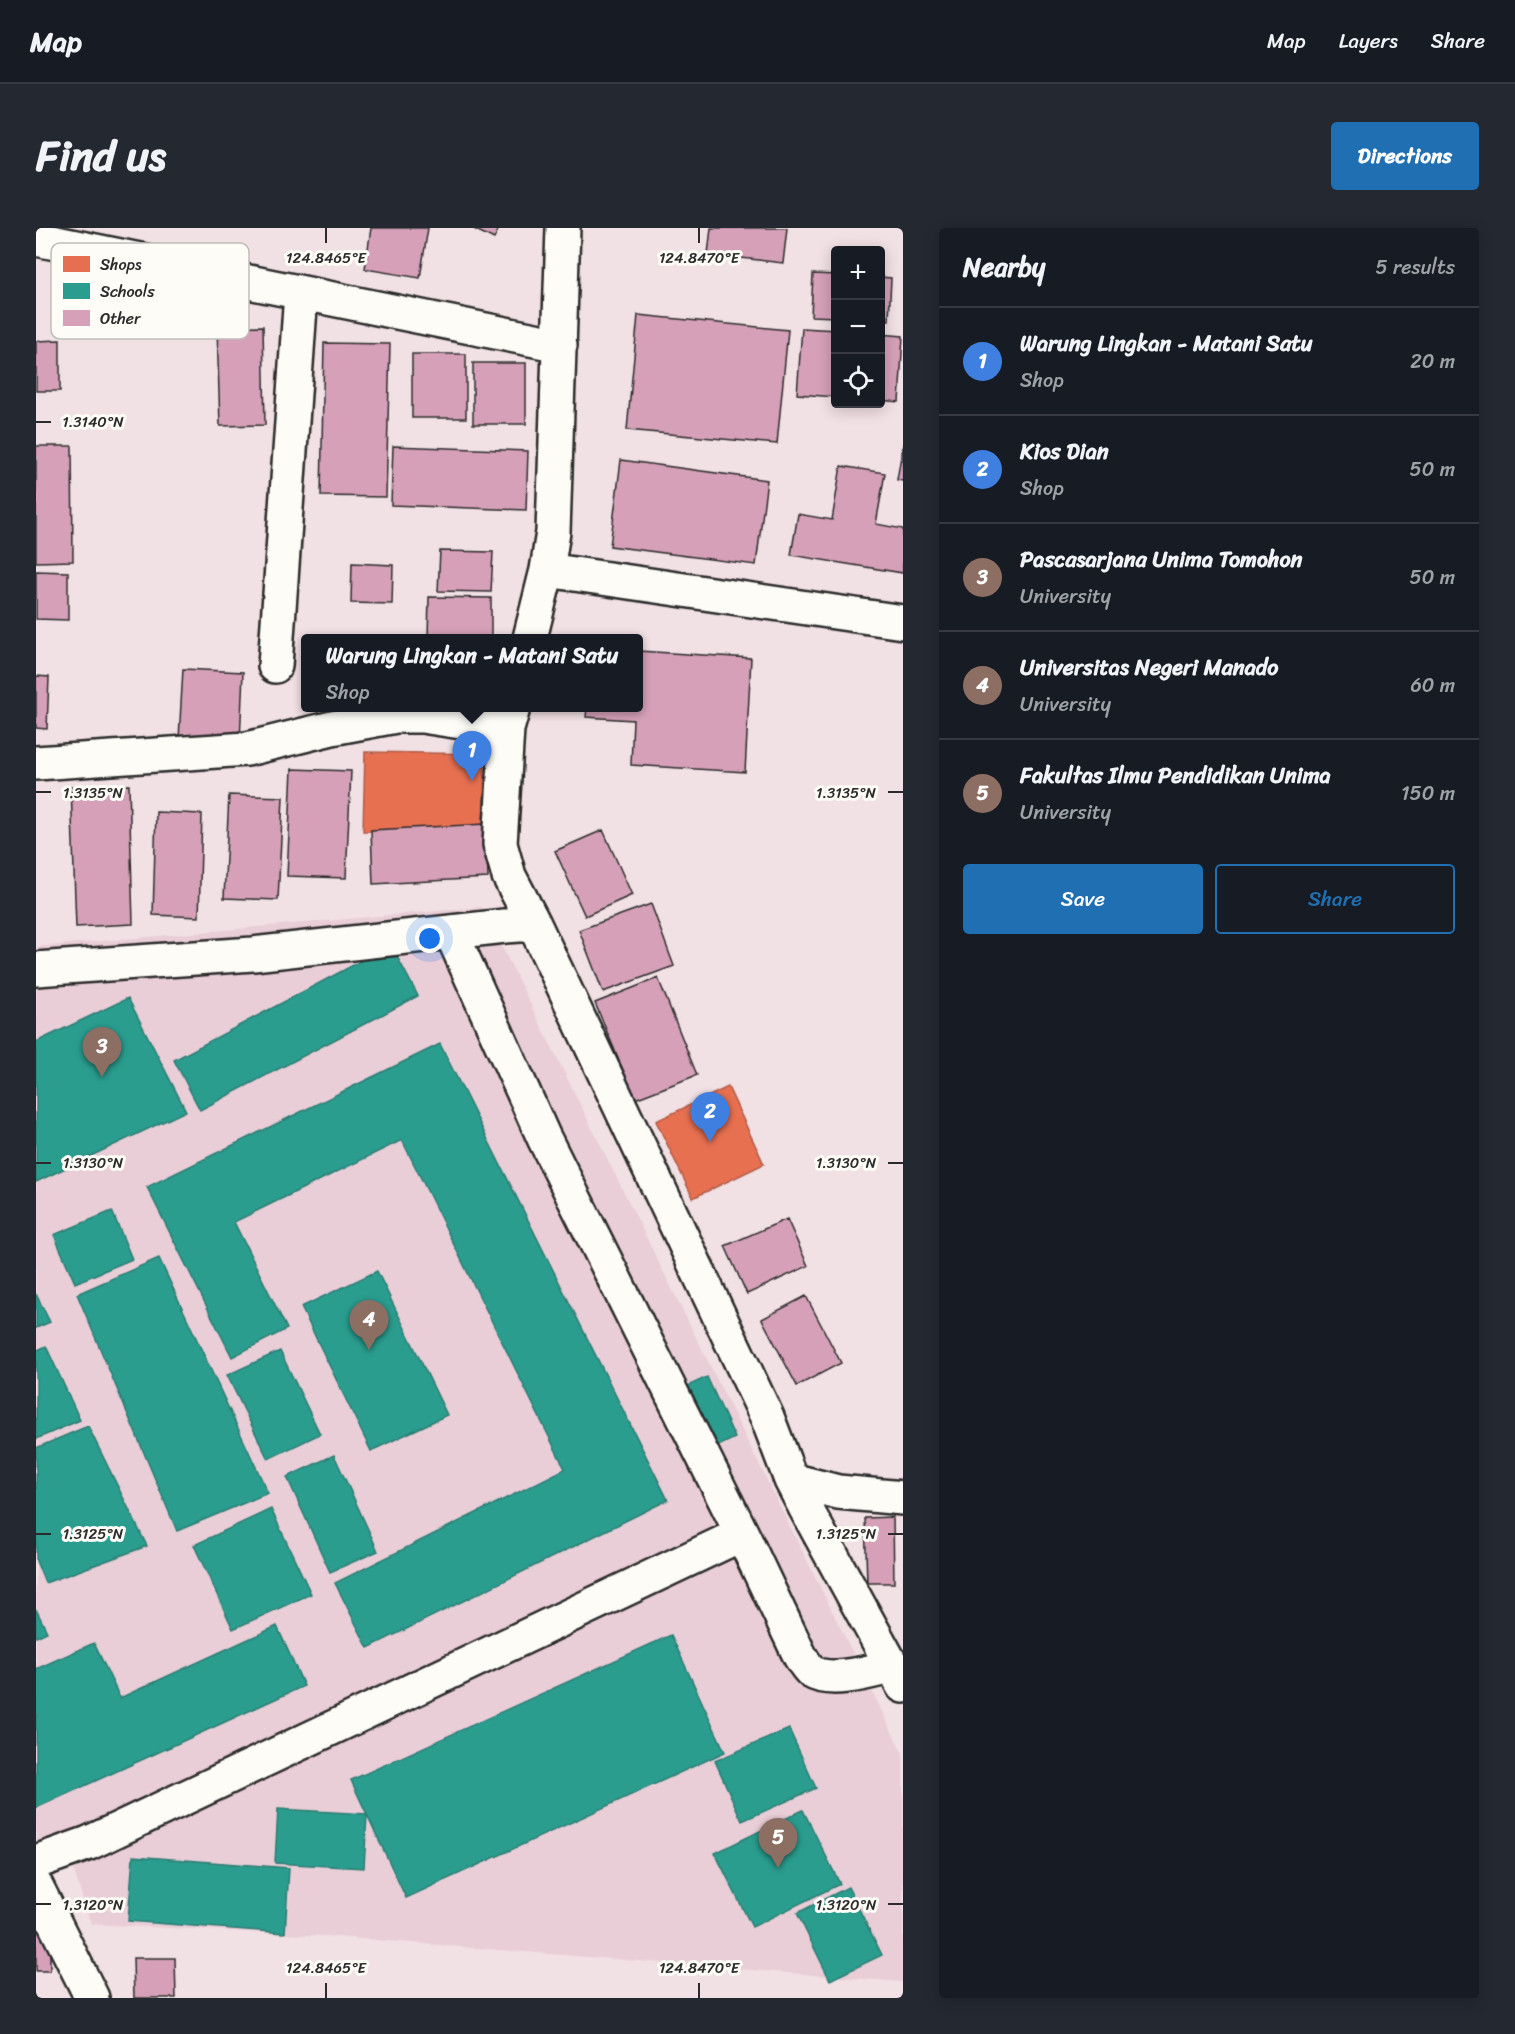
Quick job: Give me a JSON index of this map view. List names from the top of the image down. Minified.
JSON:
{"legend":["Shops","Schools","Other"],"page":{"header":"Map","nav":["Map","Layers","Share"],"title":"Find us","buttons":["Directions",["Save","Share"]],"heading":["Nearby","5 results"],"map_buttons":["+","−"],"list":[{"mark":"1","name":"Warung Lingkan - Matani Satu","note":"Shop","value":"20 m"},{"mark":"2","name":"Kios Dian","note":"Shop","value":"50 m"},{"mark":"3","name":"Pascasarjana Unima Tomohon","note":"University","value":"50 m"},{"mark":"4","name":"Universitas Negeri Manado","note":"University","value":"60 m"},{"mark":"5","name":"Fakultas Ilmu Pendidikan Unima","note":"University","value":"150 m"}],"popup":["Warung Lingkan - Matani Satu","Shop"],"pins":["1","3","2","4","5"]},"coordinates":["124.8465°E","124.8470°E","1.3140°N","1.3135°N","1.3130°N","1.3125°N","1.3120°N"]}
